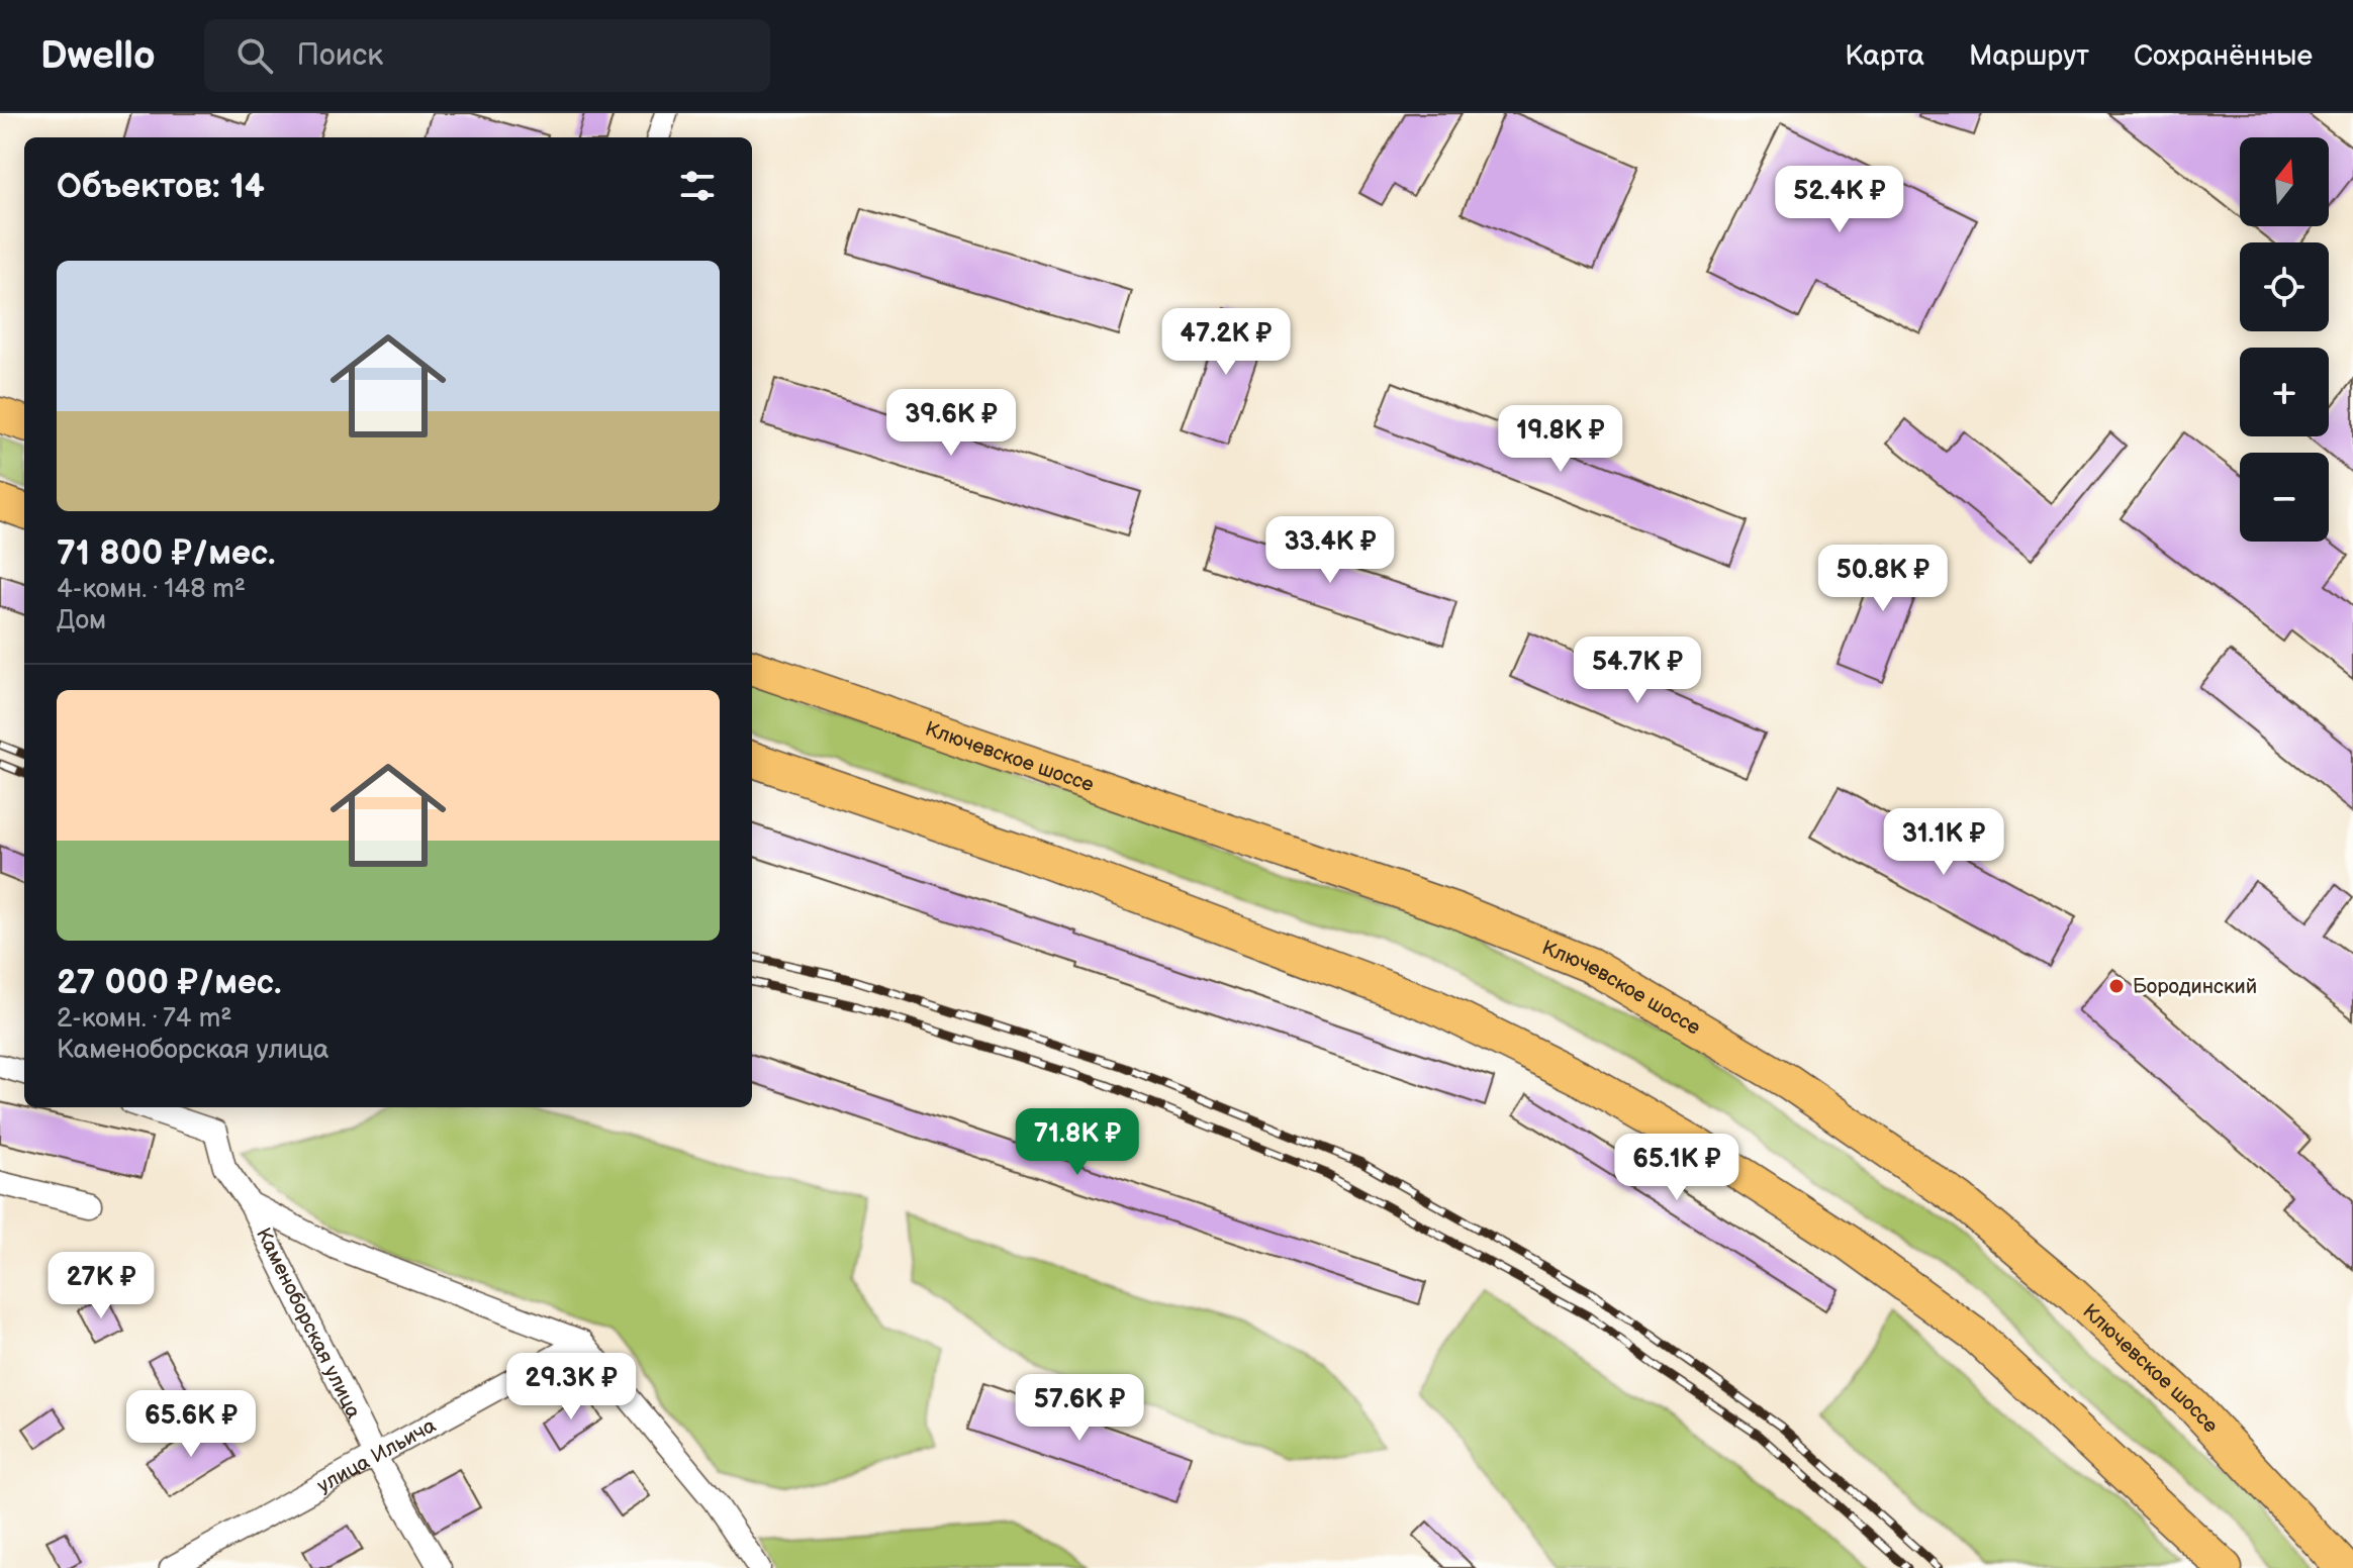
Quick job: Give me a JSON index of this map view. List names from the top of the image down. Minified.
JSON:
{"streets":{"main road":["Ключевское шоссе"],"street":["Каменоборская улица","улица Ильича"]},"crossings":[["Каменоборская улица","улица Ильича"]],"places":["Бородинский"],"north":"top","page":{"header":"Dwello","search":"Поиск","nav":["Карта","Маршрут","Сохранённые"],"map_buttons":["+","−"],"heading":"Объектов: 14","price":["52.4K ₽","47.2K ₽","39.6K ₽","19.8K ₽","33.4K ₽","50.8K ₽","54.7K ₽","31.1K ₽","71.8K ₽","65.1K ₽","27K ₽","29.3K ₽","57.6K ₽","65.6K ₽"],"list":[{"name":"71 800 ₽/мес.","note":"4-комн. · 148 m² · Дом"},{"name":"27 000 ₽/мес.","note":"2-комн. · 74 m² · Каменоборская улица"}]}}
